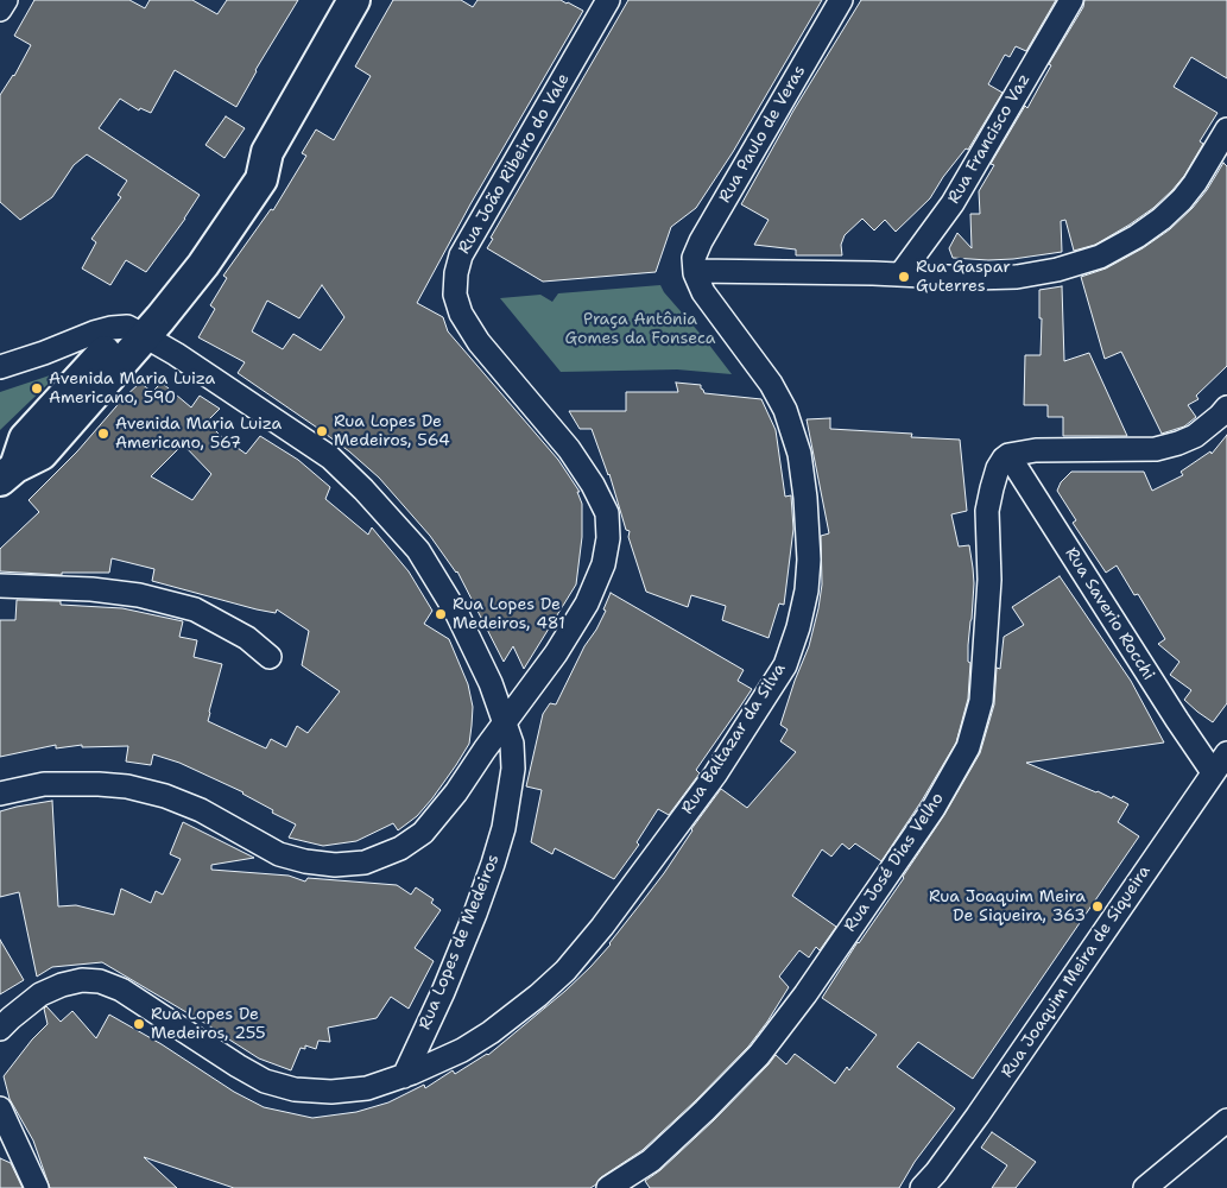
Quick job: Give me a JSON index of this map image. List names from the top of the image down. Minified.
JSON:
{"streets":{"street":["Rua Paulo de Veras","Rua Francisco Vaz","Rua João Ribeiro do Vale","Rua Saverio Rocchi","Rua Baltazar da Silva","Rua José Dias Velho","Rua Lopes de Medeiros","Rua Joaquim Meira de Siqueira"]},"crossings":[["Rua Paulo de Veras","Rua Baltazar da Silva"],["Rua João Ribeiro do Vale","Rua Lopes de Medeiros"],["Rua Saverio Rocchi","Rua José Dias Velho"],["Rua Saverio Rocchi","Rua Joaquim Meira de Siqueira"],["Rua Baltazar da Silva","Rua Lopes de Medeiros"]],"parks":["Praça Antônia Gomes da Fonseca"],"places":["Rua Gaspar Guterres","Avenida Maria Luiza Americano, 590","Rua Lopes De Medeiros, 564","Avenida Maria Luiza Americano, 567","Rua Lopes De Medeiros, 481","Rua Joaquim Meira De Siqueira, 363","Rua Lopes De Medeiros, 255"]}
